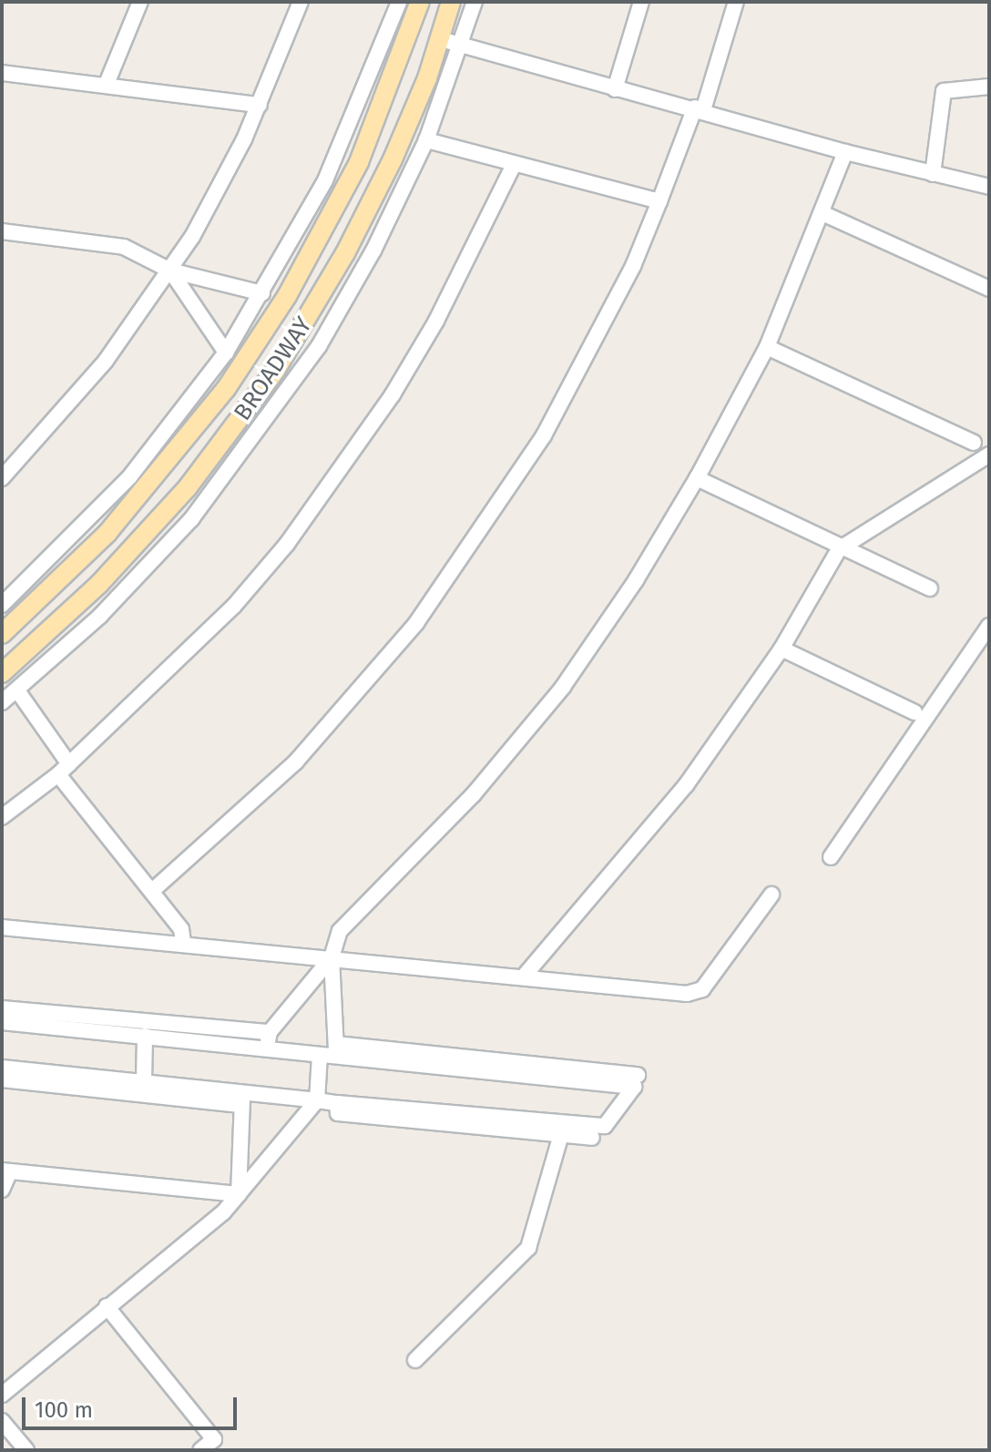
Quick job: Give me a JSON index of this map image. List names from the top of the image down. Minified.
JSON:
{"streets":{"main road":["BROADWAY"]},"scale_bar":"100 m"}
